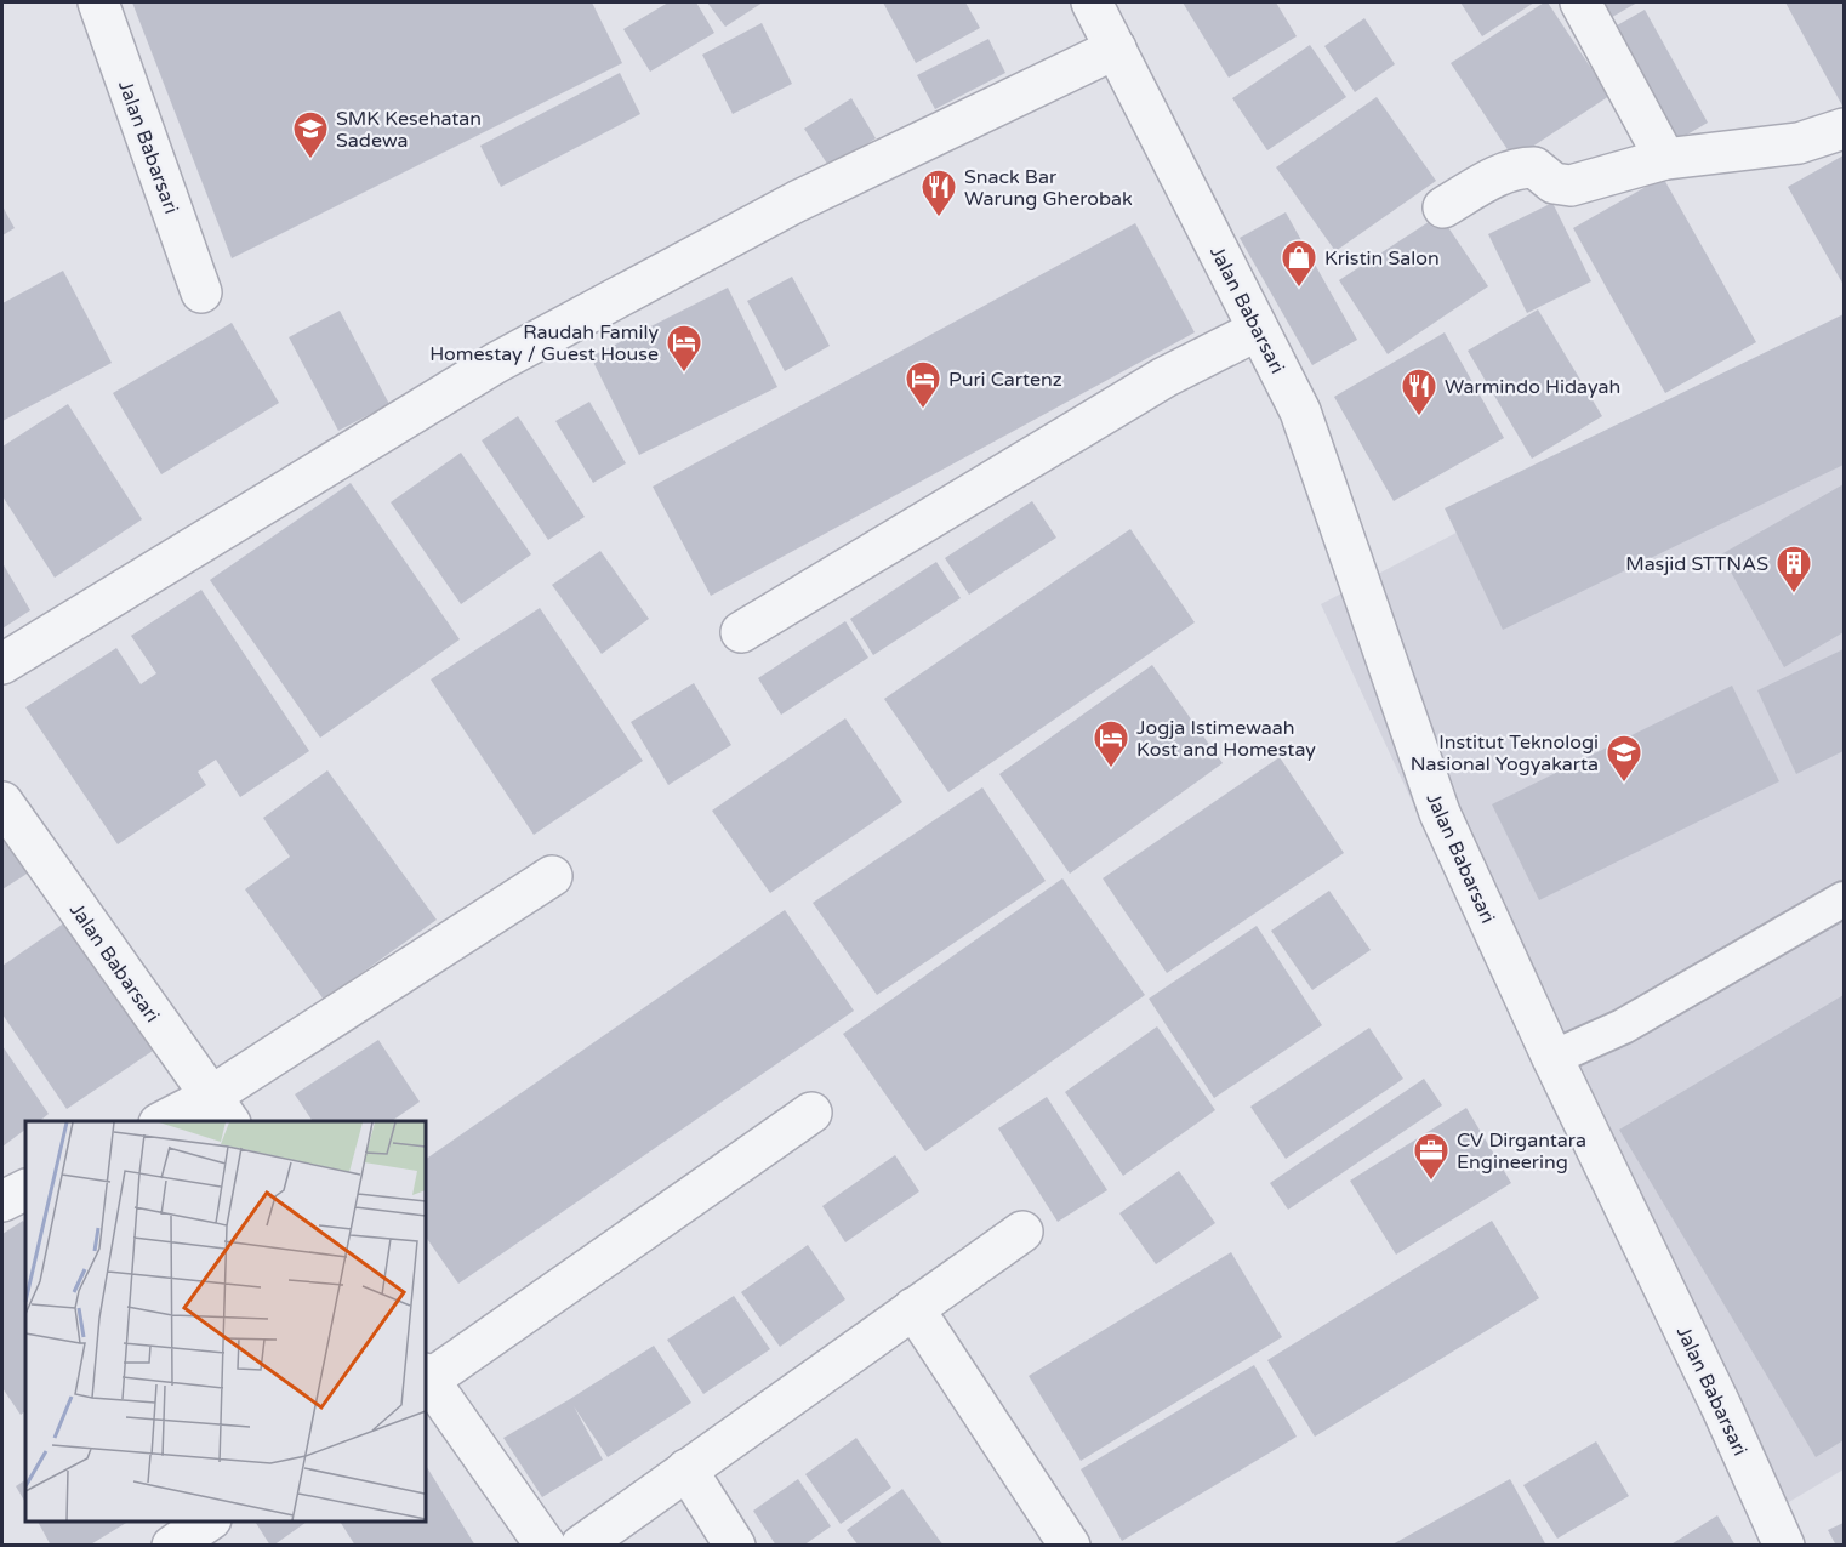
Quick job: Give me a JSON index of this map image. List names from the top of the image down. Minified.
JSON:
{"streets":{"street":["Jalan Babarsari"]},"places":{"school or university":["SMK Kesehatan Sadewa","Institut Teknologi Nasional Yogyakarta"],"restaurant":["Snack Bar Warung Gherobak","Warmindo Hidayah"],"shop":["Kristin Salon"],"hotel":["Raudah Family Homestay / Guest House","Puri Cartenz","Jogja Istimewaah Kost and Homestay"],"building":["Masjid STTNAS"],"office":["CV Dirgantara Engineering"]}}
